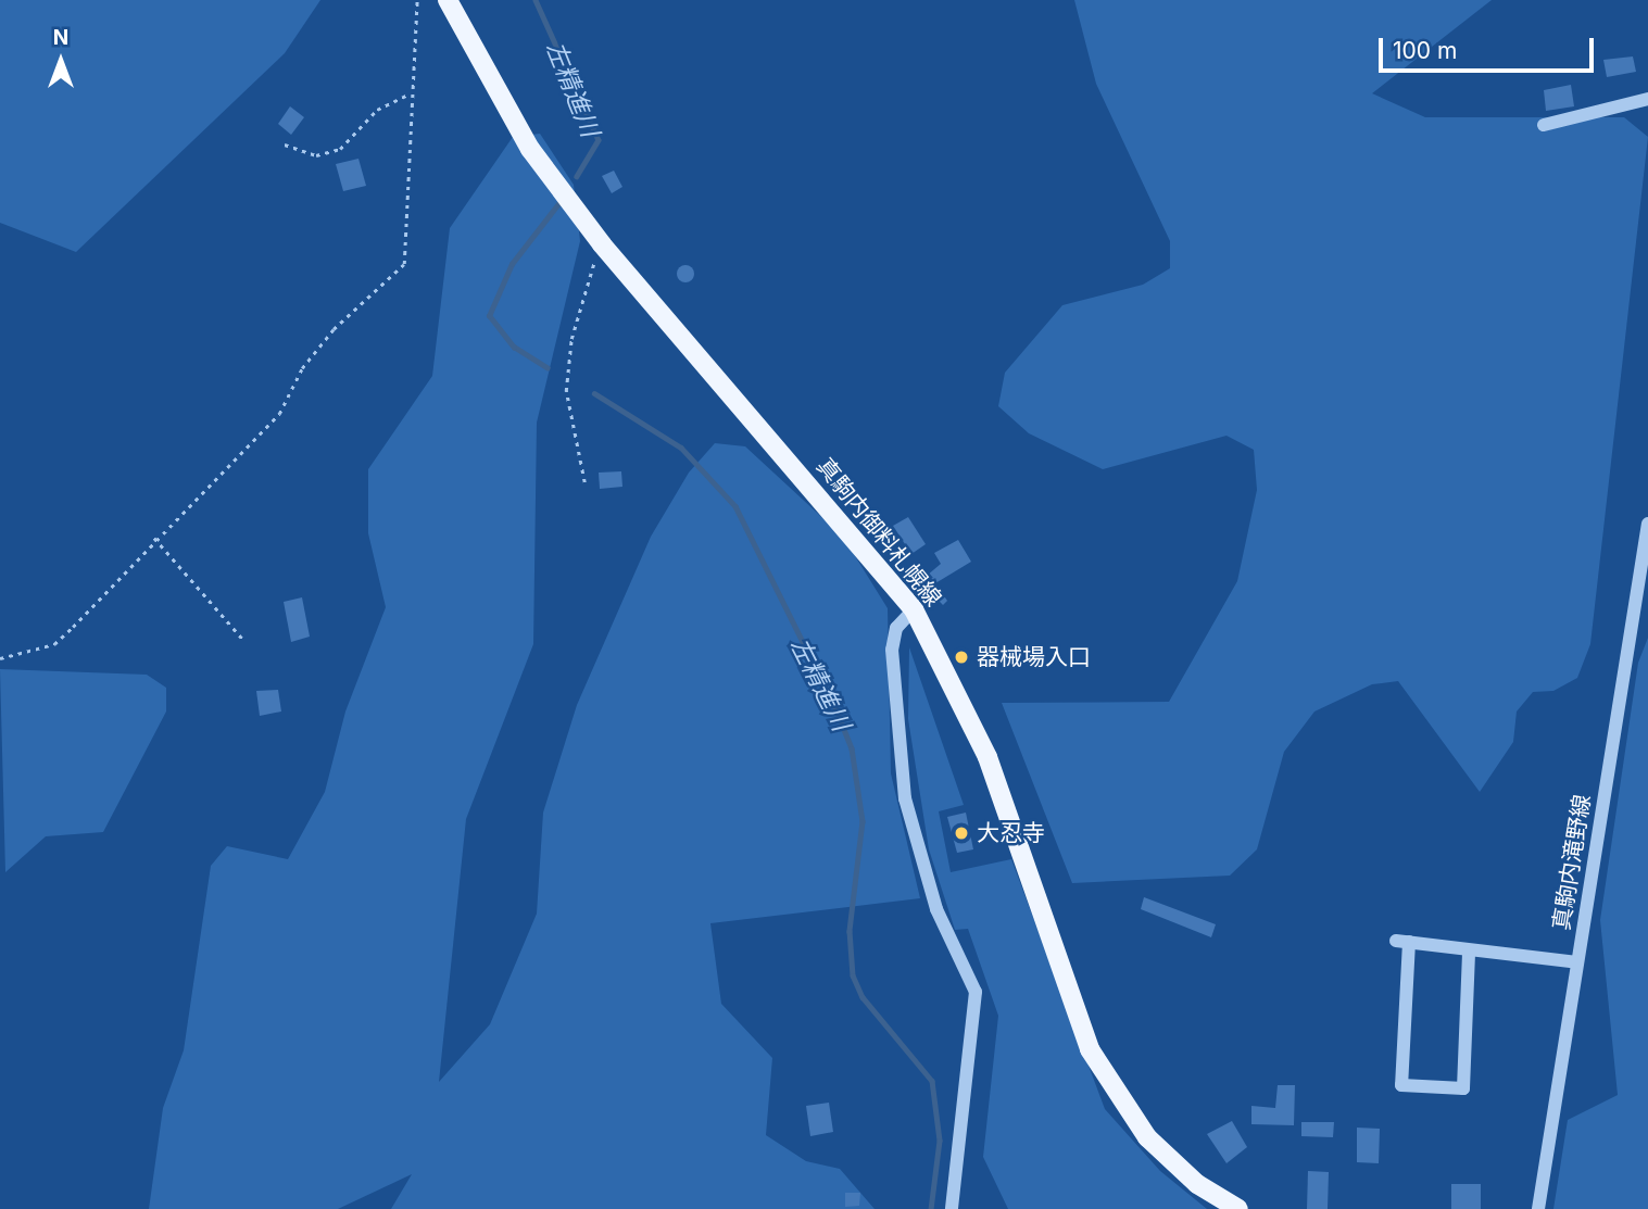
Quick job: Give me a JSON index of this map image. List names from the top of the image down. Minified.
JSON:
{"streets":{"main road":["真駒内御料札幌線"],"street":["真駒内滝野線"]},"water":["左精進川"],"places":["器械場入口","大忍寺"],"scale_bar":"100 m","north":"top"}
